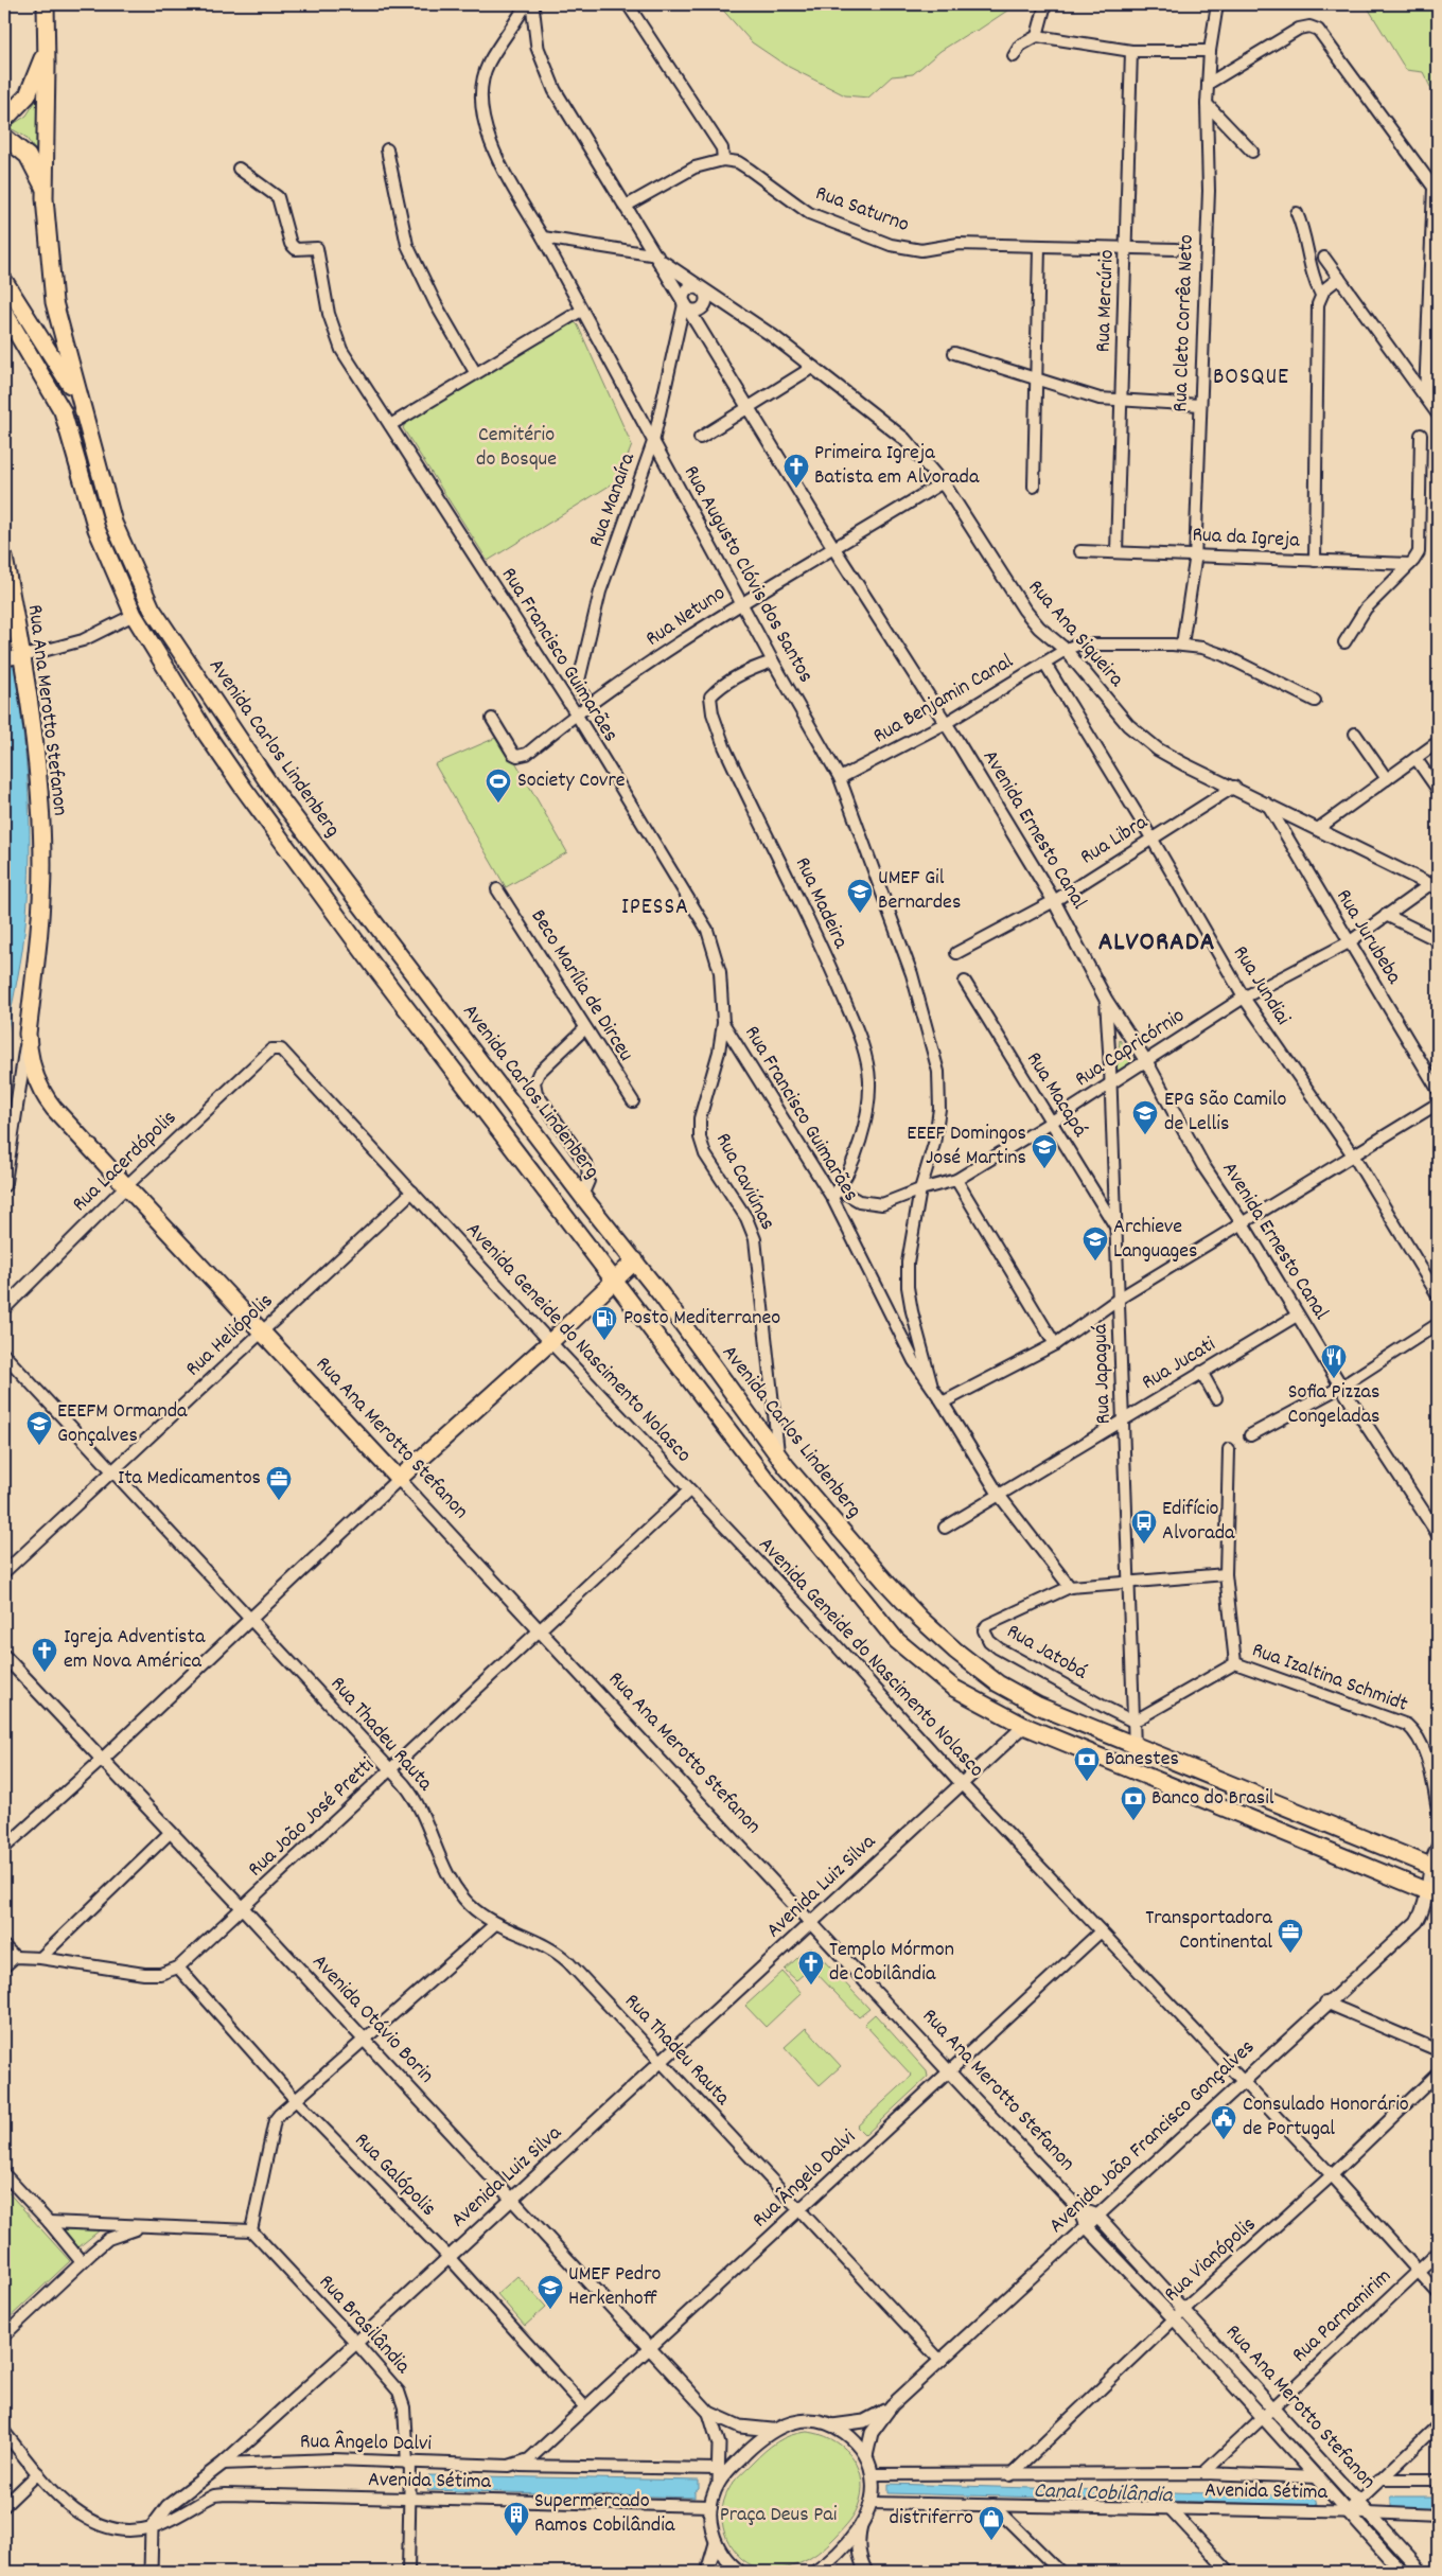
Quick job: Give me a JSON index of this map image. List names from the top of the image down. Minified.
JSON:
{"streets":{"main road":["Rua Ana Merotto Stefanon","Avenida Carlos Lindenberg"],"street":["Rua Saturno","Rua Mercúrio","Rua Cleto Corrêa Neto","Rua Manaíra","Rua da Igreja","Rua Augusto Clóvis dos Santos","Rua Netuno","Rua Ana Siqueira","Rua Francisco Guimarães","Rua Benjamin Canal","Avenida Ernesto Canal","Rua Libra","Rua Madeira","Rua Jurubeba","Beco Marília de Dirceu","Rua Jundiai","Rua Capricórnio","Rua Macapá","Rua Lacerdópolis","Rua Caviúnas","Rua Heliópolis","Avenida Geneide do Nascimento Nolasco","Rua Jucati","Rua Japaguá","Rua Jatobá","Rua Izaltina Schmidt","Rua Thadeu Rauta","Rua João José Pretti","Avenida Luiz Silva","Avenida Otávio Borin","Avenida João Francisco Gonçalves","Rua Galópolis","Rua Ângelo Dalvi","Rua Vianópolis","Rua Parnamirim","Rua Brasilândia","Avenida Sétima"]},"crossings":[["Rua Saturno","Rua Mercúrio"],["Rua Mercúrio","Rua da Igreja"],["Rua Cleto Corrêa Neto","Rua da Igreja"],["Rua Cleto Corrêa Neto","Rua Benjamin Canal"],["Rua Manaíra","Rua Augusto Clóvis dos Santos"],["Rua Manaíra","Rua Netuno"],["Rua Manaíra","Rua Ana Siqueira"],["Rua Manaíra","Avenida Ernesto Canal"],["Rua Augusto Clóvis dos Santos","Rua Netuno"],["Rua Augusto Clóvis dos Santos","Rua Francisco Guimarães"],["Rua Augusto Clóvis dos Santos","Rua Benjamin Canal"],["Rua Augusto Clóvis dos Santos","Rua Madeira"],["Rua Augusto Clóvis dos Santos","Rua Capricórnio"],["Rua Netuno","Rua Ana Siqueira"],["Rua Netuno","Rua Francisco Guimarães"],["Rua Netuno","Avenida Ernesto Canal"],["Rua Ana Siqueira","Rua Benjamin Canal"],["Rua Ana Siqueira","Avenida Ernesto Canal"],["Rua Ana Siqueira","Rua Libra"],["Rua Ana Siqueira","Rua Jurubeba"],["Rua Ana Siqueira","Rua Capricórnio"],["Rua Francisco Guimarães","Rua Madeira"],["Rua Francisco Guimarães","Rua Capricórnio"],["Rua Francisco Guimarães","Rua Caviúnas"],["Rua Francisco Guimarães","Rua Jucati"],["Rua Francisco Guimarães","Rua Jatobá"],["Rua Benjamin Canal","Avenida Ernesto Canal"],["Rua Benjamin Canal","Rua Jundiai"],["Rua Ana Merotto Stefanon","Rua Lacerdópolis"],["Rua Ana Merotto Stefanon","Rua Heliópolis"],["Rua Ana Merotto Stefanon","Rua João José Pretti"],["Rua Ana Merotto Stefanon","Avenida Luiz Silva"],["Rua Ana Merotto Stefanon","Avenida João Francisco Gonçalves"],["Rua Ana Merotto Stefanon","Rua Ângelo Dalvi"],["Rua Ana Merotto Stefanon","Rua Vianópolis"],["Rua Ana Merotto Stefanon","Rua Parnamirim"],["Rua Ana Merotto Stefanon","Avenida Sétima"],["Avenida Carlos Lindenberg","Rua Caviúnas"],["Avenida Carlos Lindenberg","Rua Japaguá"],["Avenida Carlos Lindenberg","Avenida Luiz Silva"],["Avenida Carlos Lindenberg","Avenida João Francisco Gonçalves"],["Avenida Ernesto Canal","Rua Libra"],["Avenida Ernesto Canal","Rua Capricórnio"],["Avenida Ernesto Canal","Rua Jucati"],["Avenida Ernesto Canal","Rua Japaguá"],["Rua Libra","Rua Jundiai"],["Rua Madeira","Rua Capricórnio"],["Rua Jurubeba","Rua Capricórnio"],["Rua Jundiai","Rua Capricórnio"],["Rua Capricórnio","Rua Macapá"],["Rua Capricórnio","Rua Japaguá"],["Rua Macapá","Rua Japaguá"],["Rua Lacerdópolis","Avenida Geneide do Nascimento Nolasco"],["Rua Heliópolis","Avenida Geneide do Nascimento Nolasco"],["Rua Heliópolis","Rua Thadeu Rauta"],["Avenida Geneide do Nascimento Nolasco","Rua João José Pretti"],["Avenida Geneide do Nascimento Nolasco","Avenida Luiz Silva"],["Avenida Geneide do Nascimento Nolasco","Avenida João Francisco Gonçalves"],["Avenida Geneide do Nascimento Nolasco","Rua Ângelo Dalvi"],["Avenida Geneide do Nascimento Nolasco","Rua Vianópolis"],["Avenida Geneide do Nascimento Nolasco","Rua Parnamirim"],["Rua Jucati","Rua Japaguá"],["Rua Japaguá","Rua Jatobá"],["Rua Jatobá","Rua Izaltina Schmidt"],["Rua Thadeu Rauta","Rua João José Pretti"],["Rua Thadeu Rauta","Avenida Luiz Silva"],["Rua Thadeu Rauta","Avenida João Francisco Gonçalves"],["Rua Thadeu Rauta","Rua Ângelo Dalvi"],["Rua João José Pretti","Avenida Otávio Borin"],["Rua João José Pretti","Rua Galópolis"],["Avenida Luiz Silva","Avenida Otávio Borin"],["Avenida Luiz Silva","Rua Galópolis"],["Avenida Luiz Silva","Rua Ângelo Dalvi"],["Avenida Luiz Silva","Rua Brasilândia"],["Avenida Luiz Silva","Avenida Sétima"],["Avenida Otávio Borin","Rua Ângelo Dalvi"],["Rua Galópolis","Rua Ângelo Dalvi"],["Rua Ângelo Dalvi","Rua Brasilândia"],["Rua Brasilândia","Avenida Sétima"]],"districts":["BOSQUE","IPESSA","ALVORADA"],"water":["Canal Cobilândia"],"parks":["Cemitério do Bosque","Praça Deus Pai"],"places":{"church":["Primeira Igreja Batista em Alvorada","Igreja Adventista em Nova América","Templo Mórmon de Cobilândia"],"sports":["Society Covre"],"school or university":["UMEF Gil Bernardes","EPG São Camilo de Lellis","EEEF Domingos José Martins","Archieve Languages","EEEFM Ormanda Gonçalves","UMEF Pedro Herkenhoff"],"fuel station":["Posto Mediterraneo"],"restaurant":["Sofia Pizzas Congeladas"],"office":["Ita Medicamentos","Transportadora Continental"],"bus stop":["Edifício Alvorada"],"bank":["Banestes","Banco do Brasil"],"public building":["Consulado Honorário de Portugal"],"building":["Supermercado Ramos Cobilândia"],"shop":["distriferro"]}}
